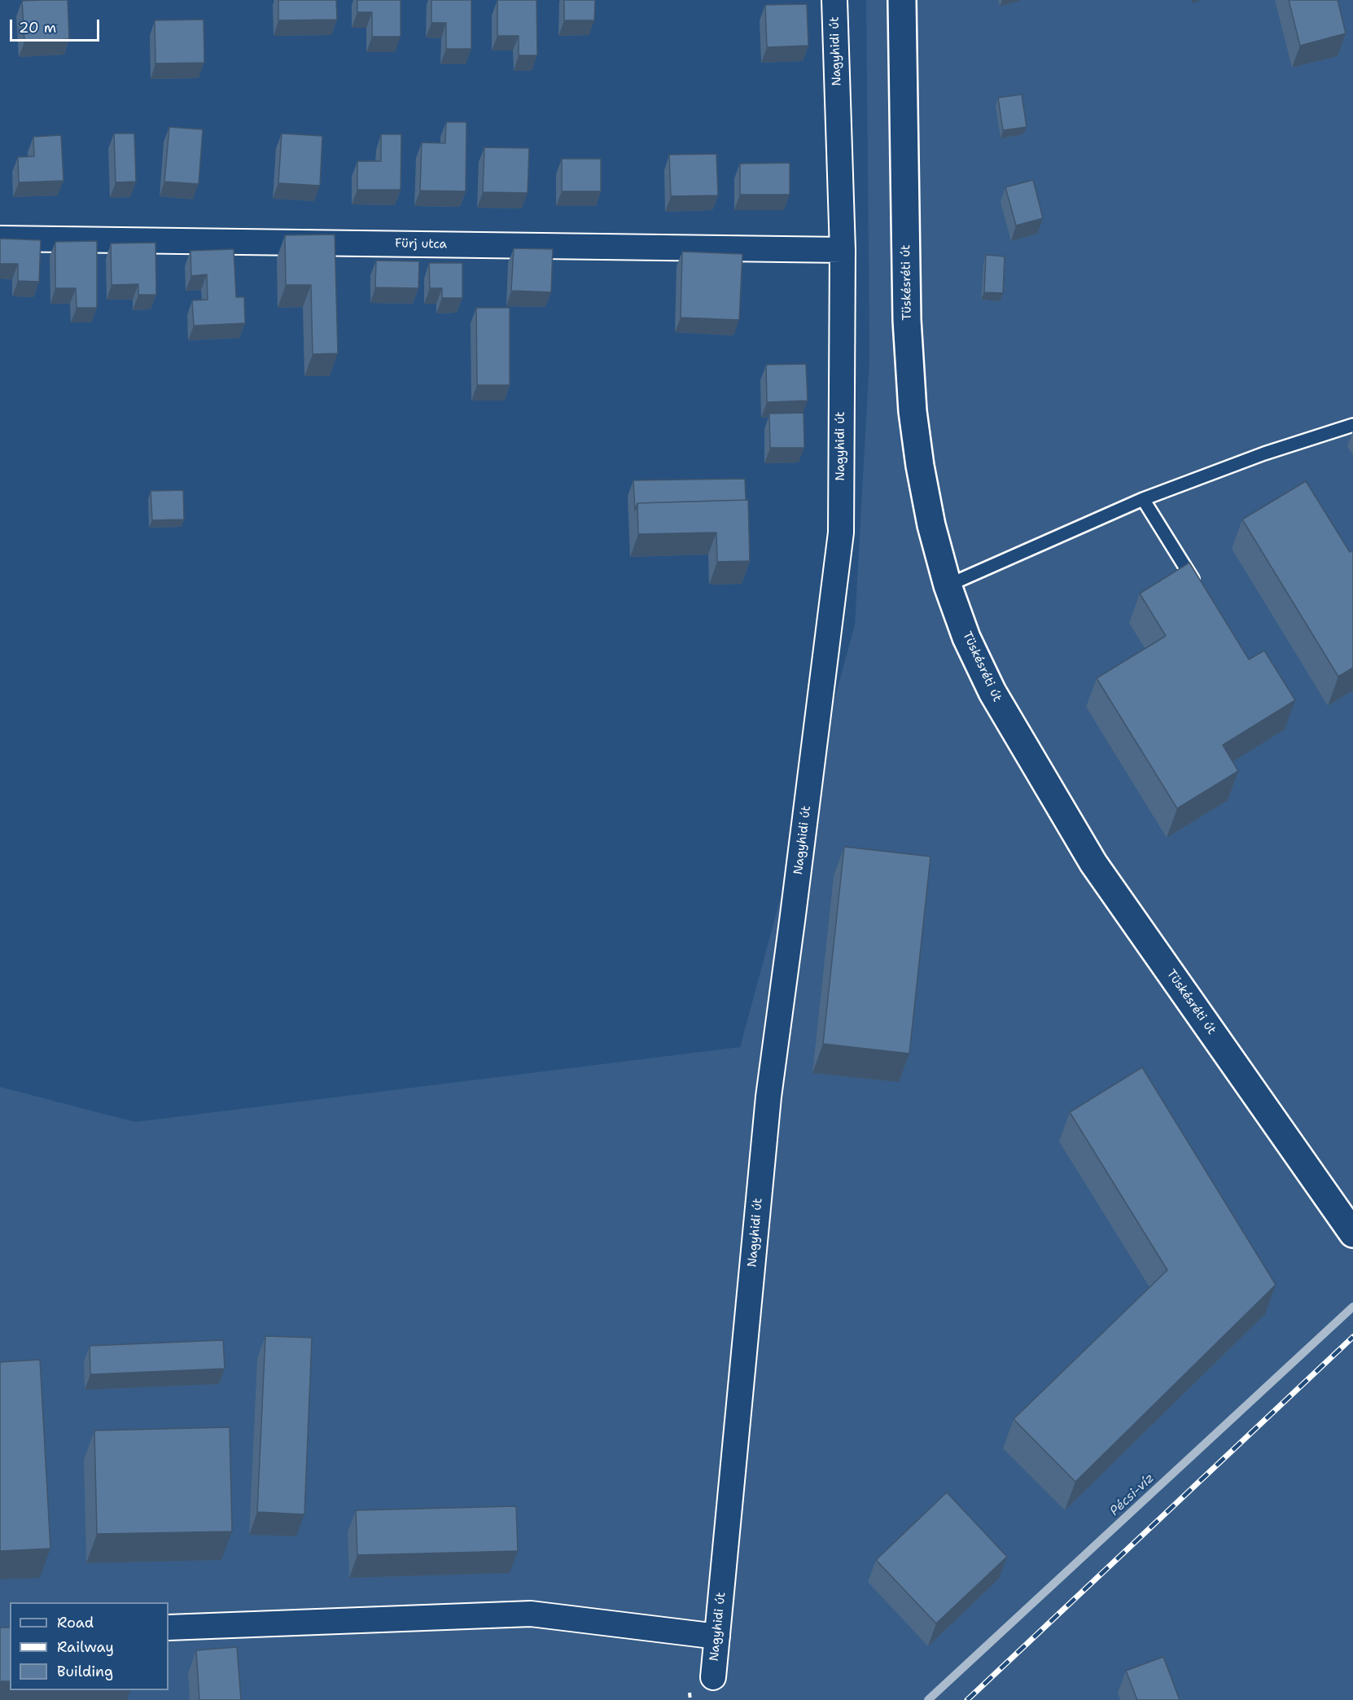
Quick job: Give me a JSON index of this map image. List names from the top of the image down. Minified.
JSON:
{"streets":{"street":["Nagyhidi út","Fürj utca","Tüskésréti út"]},"crossings":[["Nagyhidi út","Fürj utca"]],"water":["Pécsi-víz"],"legend":["Road","Railway","Building"],"scale_bar":"20 m"}
